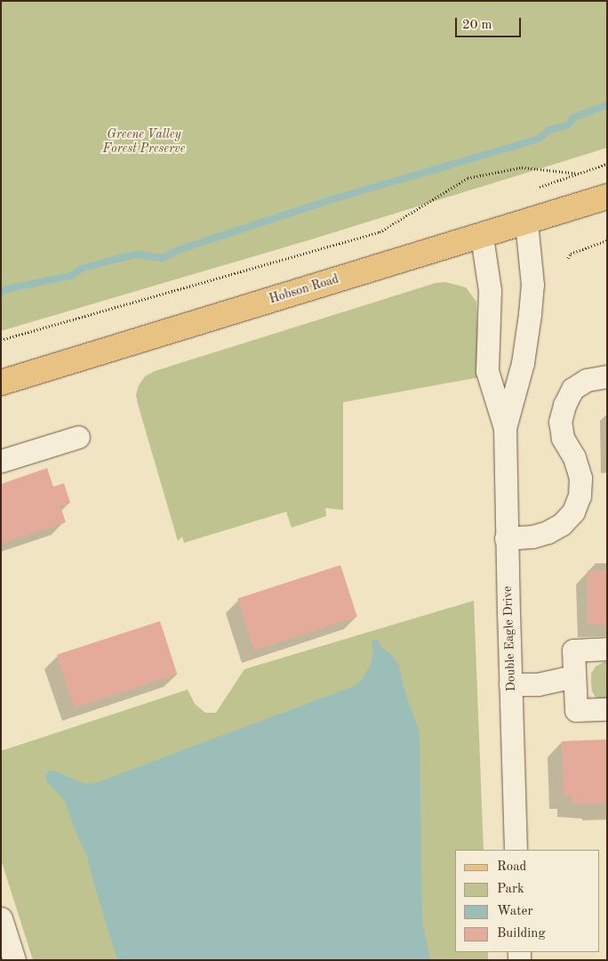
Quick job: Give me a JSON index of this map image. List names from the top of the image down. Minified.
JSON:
{"streets":{"main road":["Hobson Road"],"street":["Double Eagle Drive"]},"crossings":[["Hobson Road","Double Eagle Drive"]],"parks":["Greene Valley Forest Preserve"],"legend":["Road","Park","Water","Building"],"scale_bar":"20 m"}
